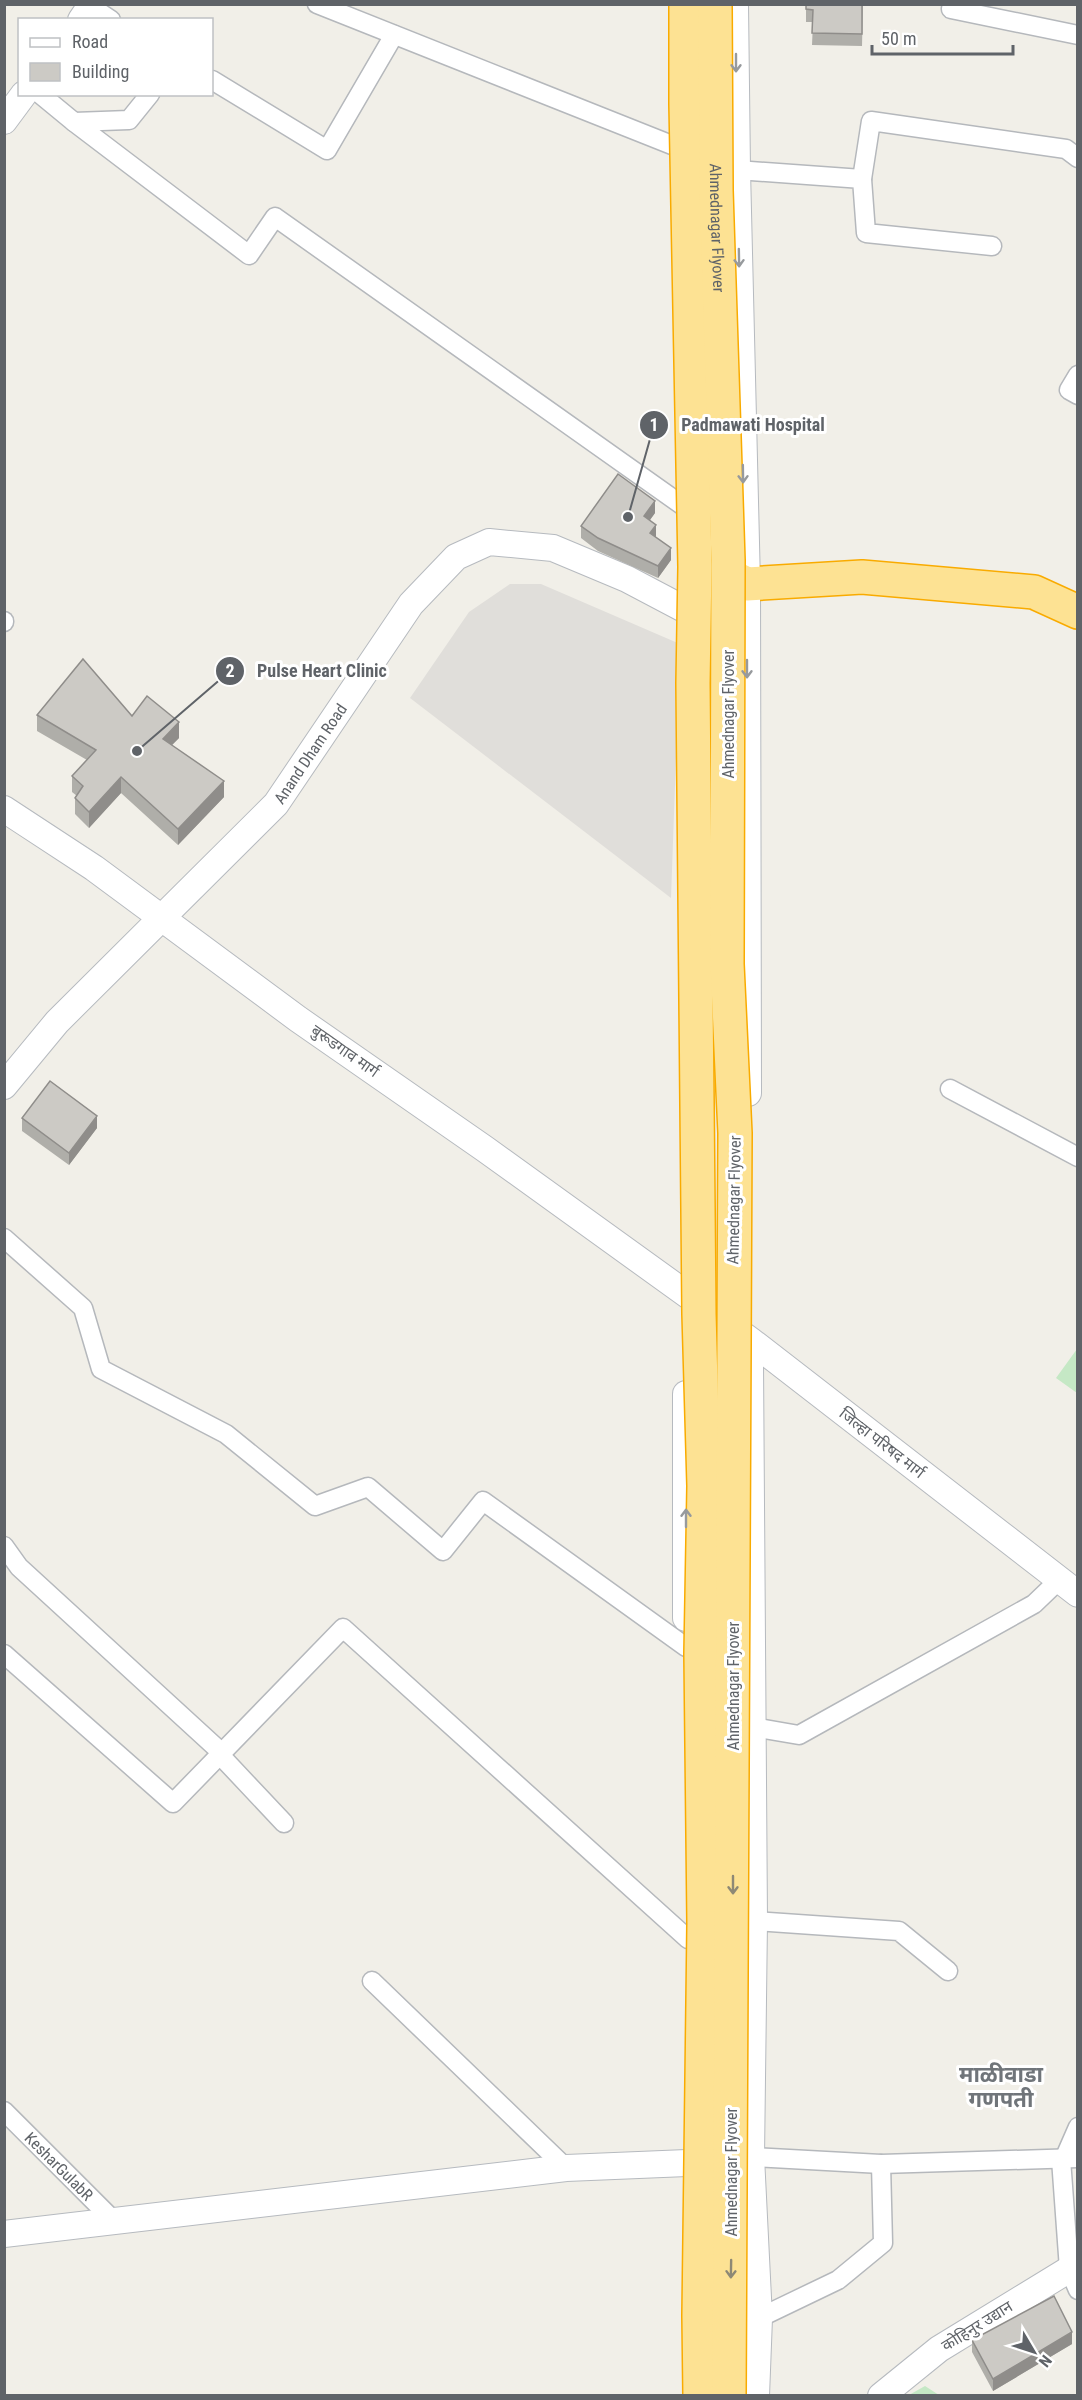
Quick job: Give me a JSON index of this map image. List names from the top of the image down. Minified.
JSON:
{"streets":{"highway":["Ahmednagar Flyover"],"street":["Anand Dham Road","बुरूडगाव मार्ग","जिल्हा परिषद मार्ग","KesharGulabR","कोहिनुर उद्यान"]},"crossings":[["Anand Dham Road","बुरूडगाव मार्ग"],["बुरूडगाव मार्ग","जिल्हा परिषद मार्ग"]],"districts":["माळीवाडा गणपती"],"places":["Padmawati Hospital","Pulse Heart Clinic"],"legend":["Road","Building"],"scale_bar":"50 m","north":"bottom right"}
